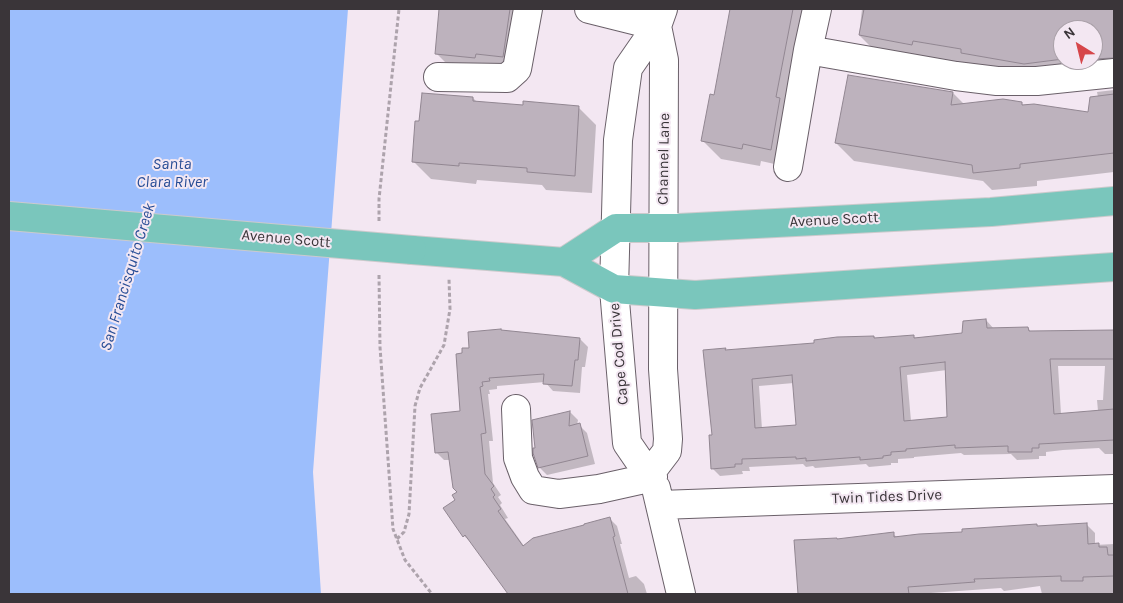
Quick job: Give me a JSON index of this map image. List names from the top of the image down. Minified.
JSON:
{"streets":{"main road":["Avenue Scott"],"street":["Channel Lane","Cape Cod Drive","Twin Tides Drive"]},"crossings":[["Channel Lane","Avenue Scott"],["Channel Lane","Cape Cod Drive"],["Avenue Scott","Cape Cod Drive"],["Cape Cod Drive","Twin Tides Drive"]],"water":["Santa Clara River","San Francisquito Creek"],"north":"top left"}
